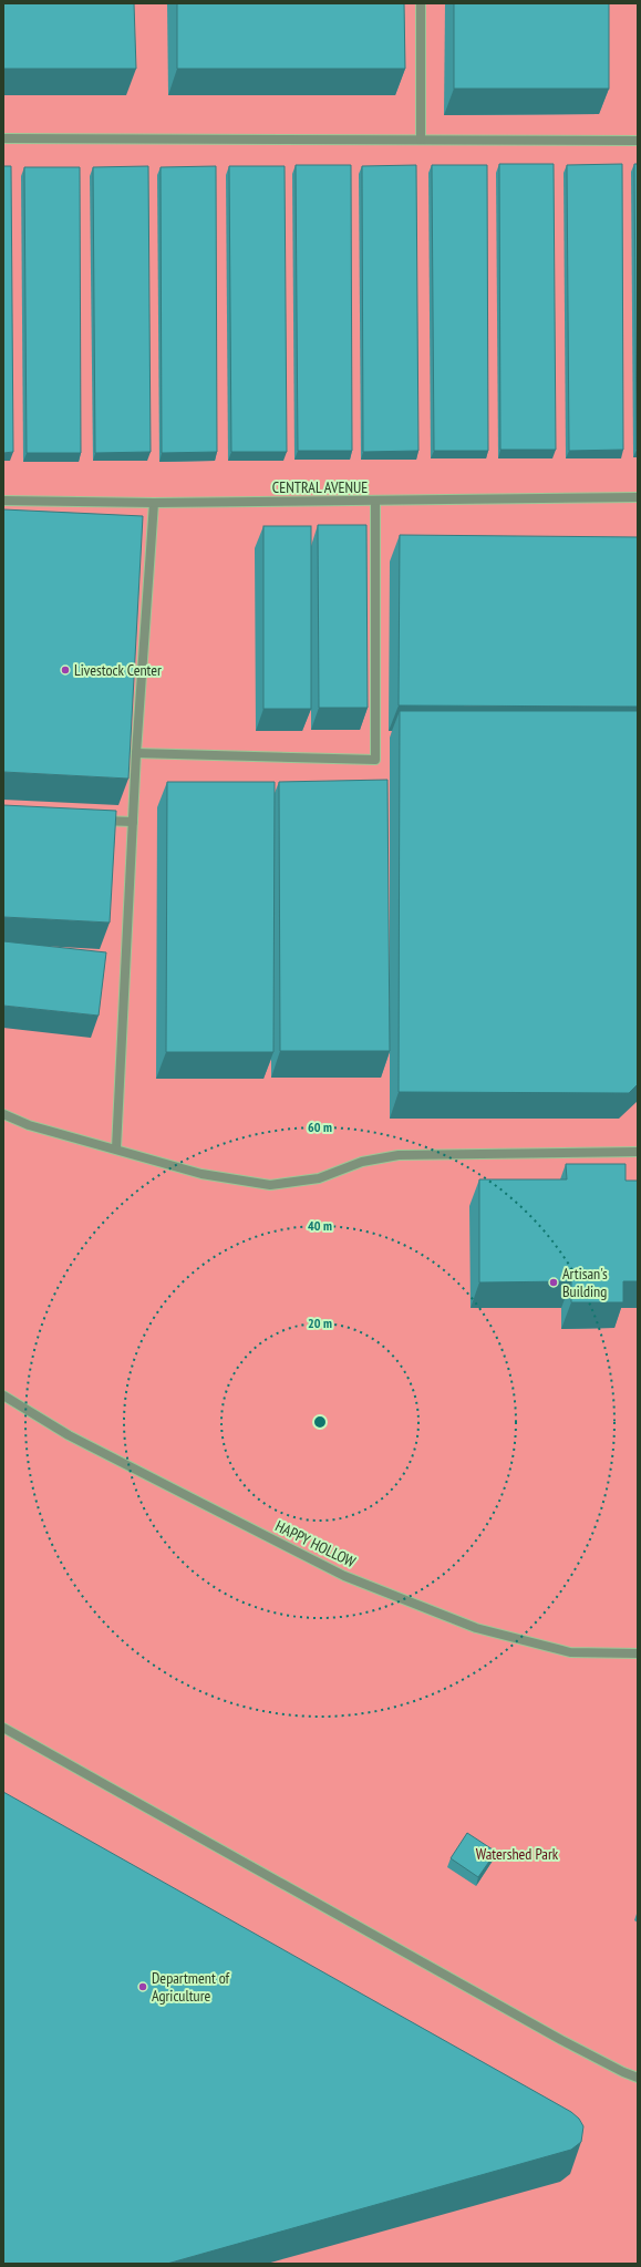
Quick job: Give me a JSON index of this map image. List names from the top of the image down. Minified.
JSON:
{"streets":{"street":["CENTRAL AVENUE","HAPPY HOLLOW"]},"parks":["Watershed Park"],"places":["Livestock Center","Artisan's Building","Department of Agriculture"],"rings":["60 m","40 m","20 m"]}
